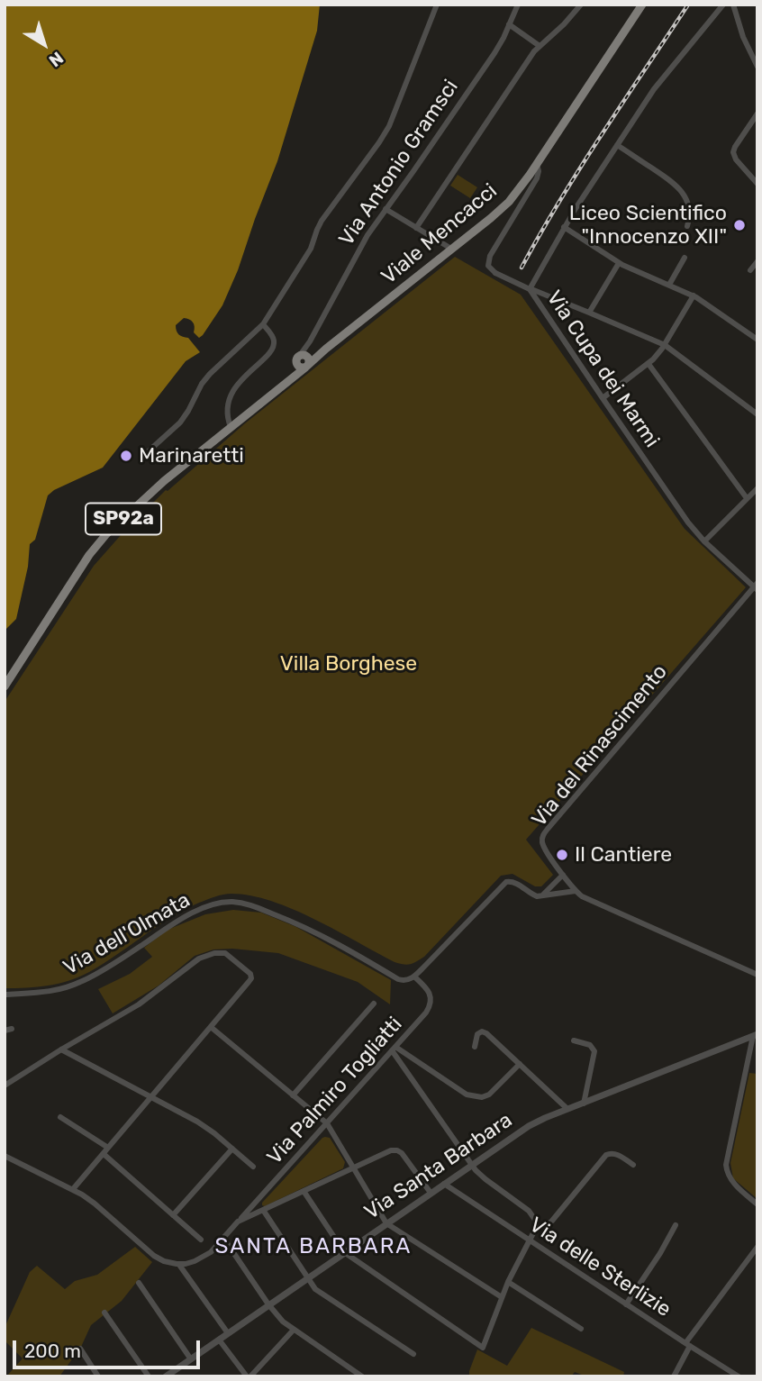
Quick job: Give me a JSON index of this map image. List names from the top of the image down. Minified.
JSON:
{"streets":{"main road":["Via Antonio Gramsci","Viale Mencacci","SP92a"],"street":["Via Cupa dei Marmi","Via del Rinascimento","Via dell'Olmata","Via Palmiro Togliatti","Via Santa Barbara","Via delle Sterlizie"]},"crossings":[["Via Antonio Gramsci","Viale Mencacci"],["Viale Mencacci","Via Cupa dei Marmi"],["Via Cupa dei Marmi","Via del Rinascimento"],["Via dell'Olmata","Via Palmiro Togliatti"],["Via Santa Barbara","Via delle Sterlizie"]],"districts":["SANTA BARBARA"],"parks":["Villa Borghese"],"places":["Liceo Scientifico \"Innocenzo XII\"","Marinaretti","Il Cantiere"],"scale_bar":"200 m","north":"bottom right"}
